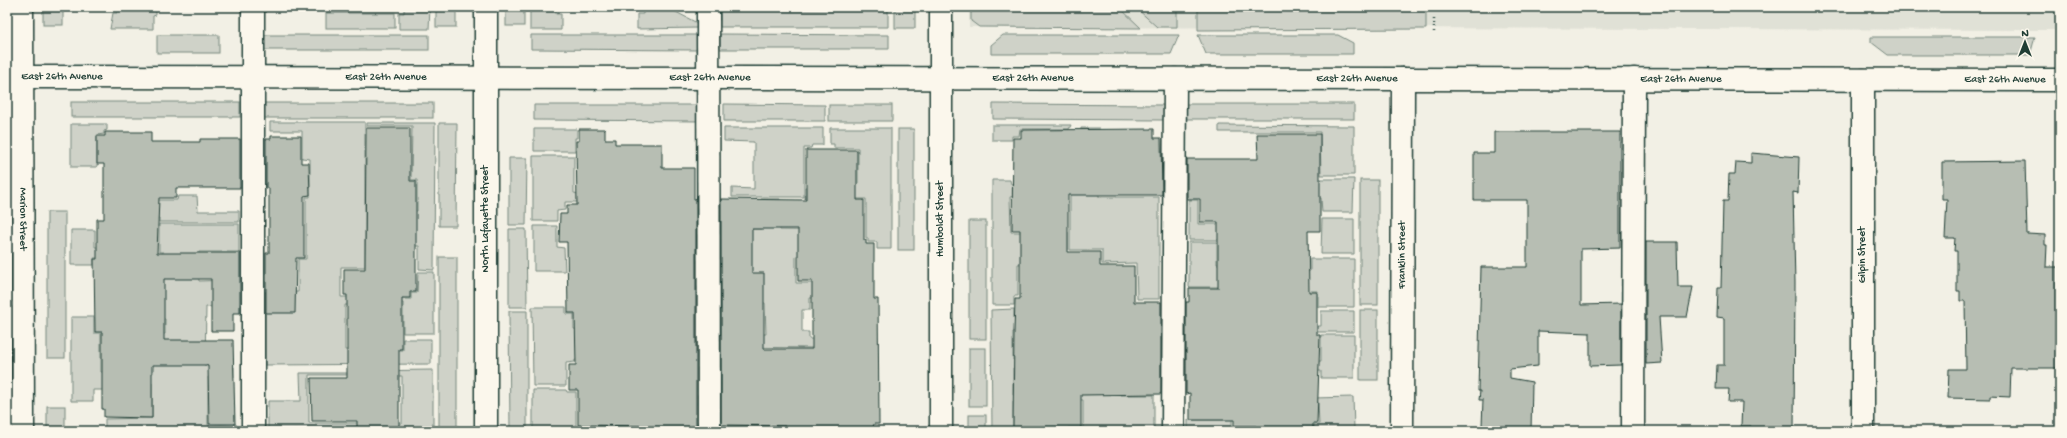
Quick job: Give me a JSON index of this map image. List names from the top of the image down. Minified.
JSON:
{"streets":{"street":["East 26th Avenue","Marion Street","North Lafayette Street","Humboldt Street","Franklin Street","Gilpin Street"]},"crossings":[["East 26th Avenue","Marion Street"],["East 26th Avenue","North Lafayette Street"],["East 26th Avenue","Humboldt Street"],["East 26th Avenue","Franklin Street"],["East 26th Avenue","Gilpin Street"]],"north":"top"}
